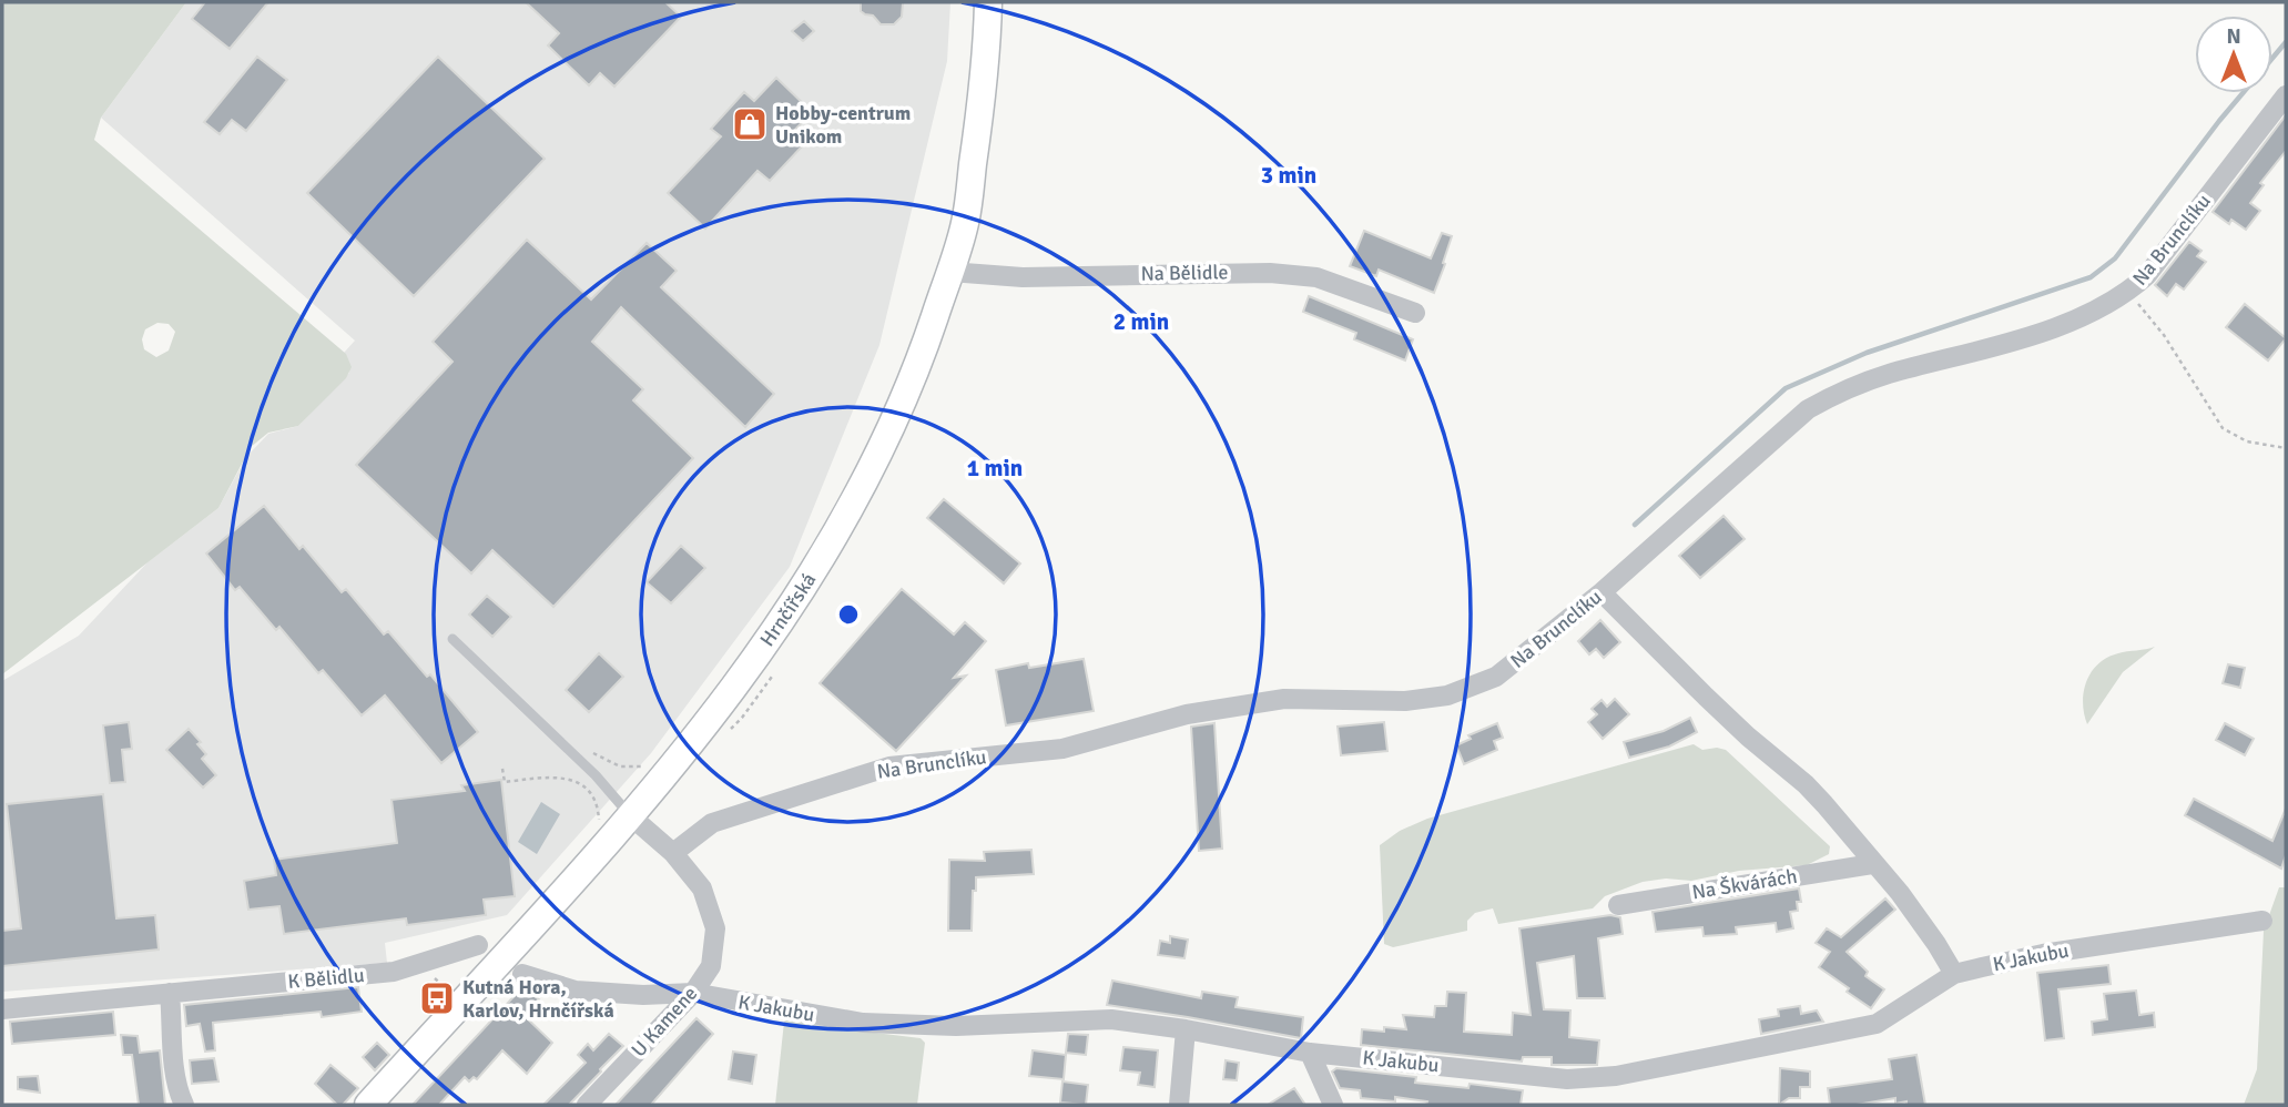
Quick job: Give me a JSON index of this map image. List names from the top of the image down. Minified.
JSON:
{"streets":{"main road":["Hrnčířská"],"street":["Na Brunclíku","Na Bělidle","Na Škvárách","K Jakubu","K Bělidlu","U Kamene"]},"crossings":[["Na Brunclíku","U Kamene"],["Na Bělidle","Hrnčířská"],["Hrnčířská","U Kamene"],["K Jakubu","U Kamene"]],"places":{"shop":["Hobby-centrum Unikom"],"bus stop":["Kutná Hora, Karlov, Hrnčířská"]},"north":"top","rings":["3 min","2 min","1 min"]}
